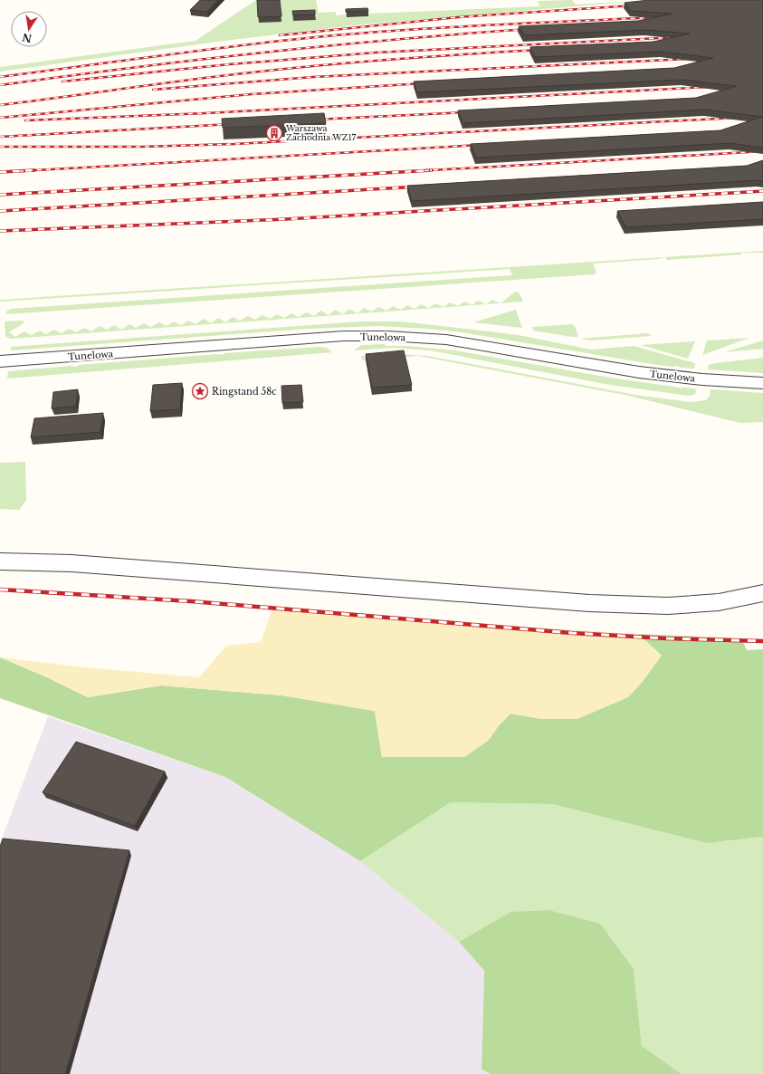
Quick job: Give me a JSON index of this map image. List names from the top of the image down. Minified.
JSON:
{"streets":{"street":["Tunelowa"]},"places":{"building":["Warszawa Zachodnia WZ17"],"place":["Ringstand 58c"]},"north":"bottom"}
